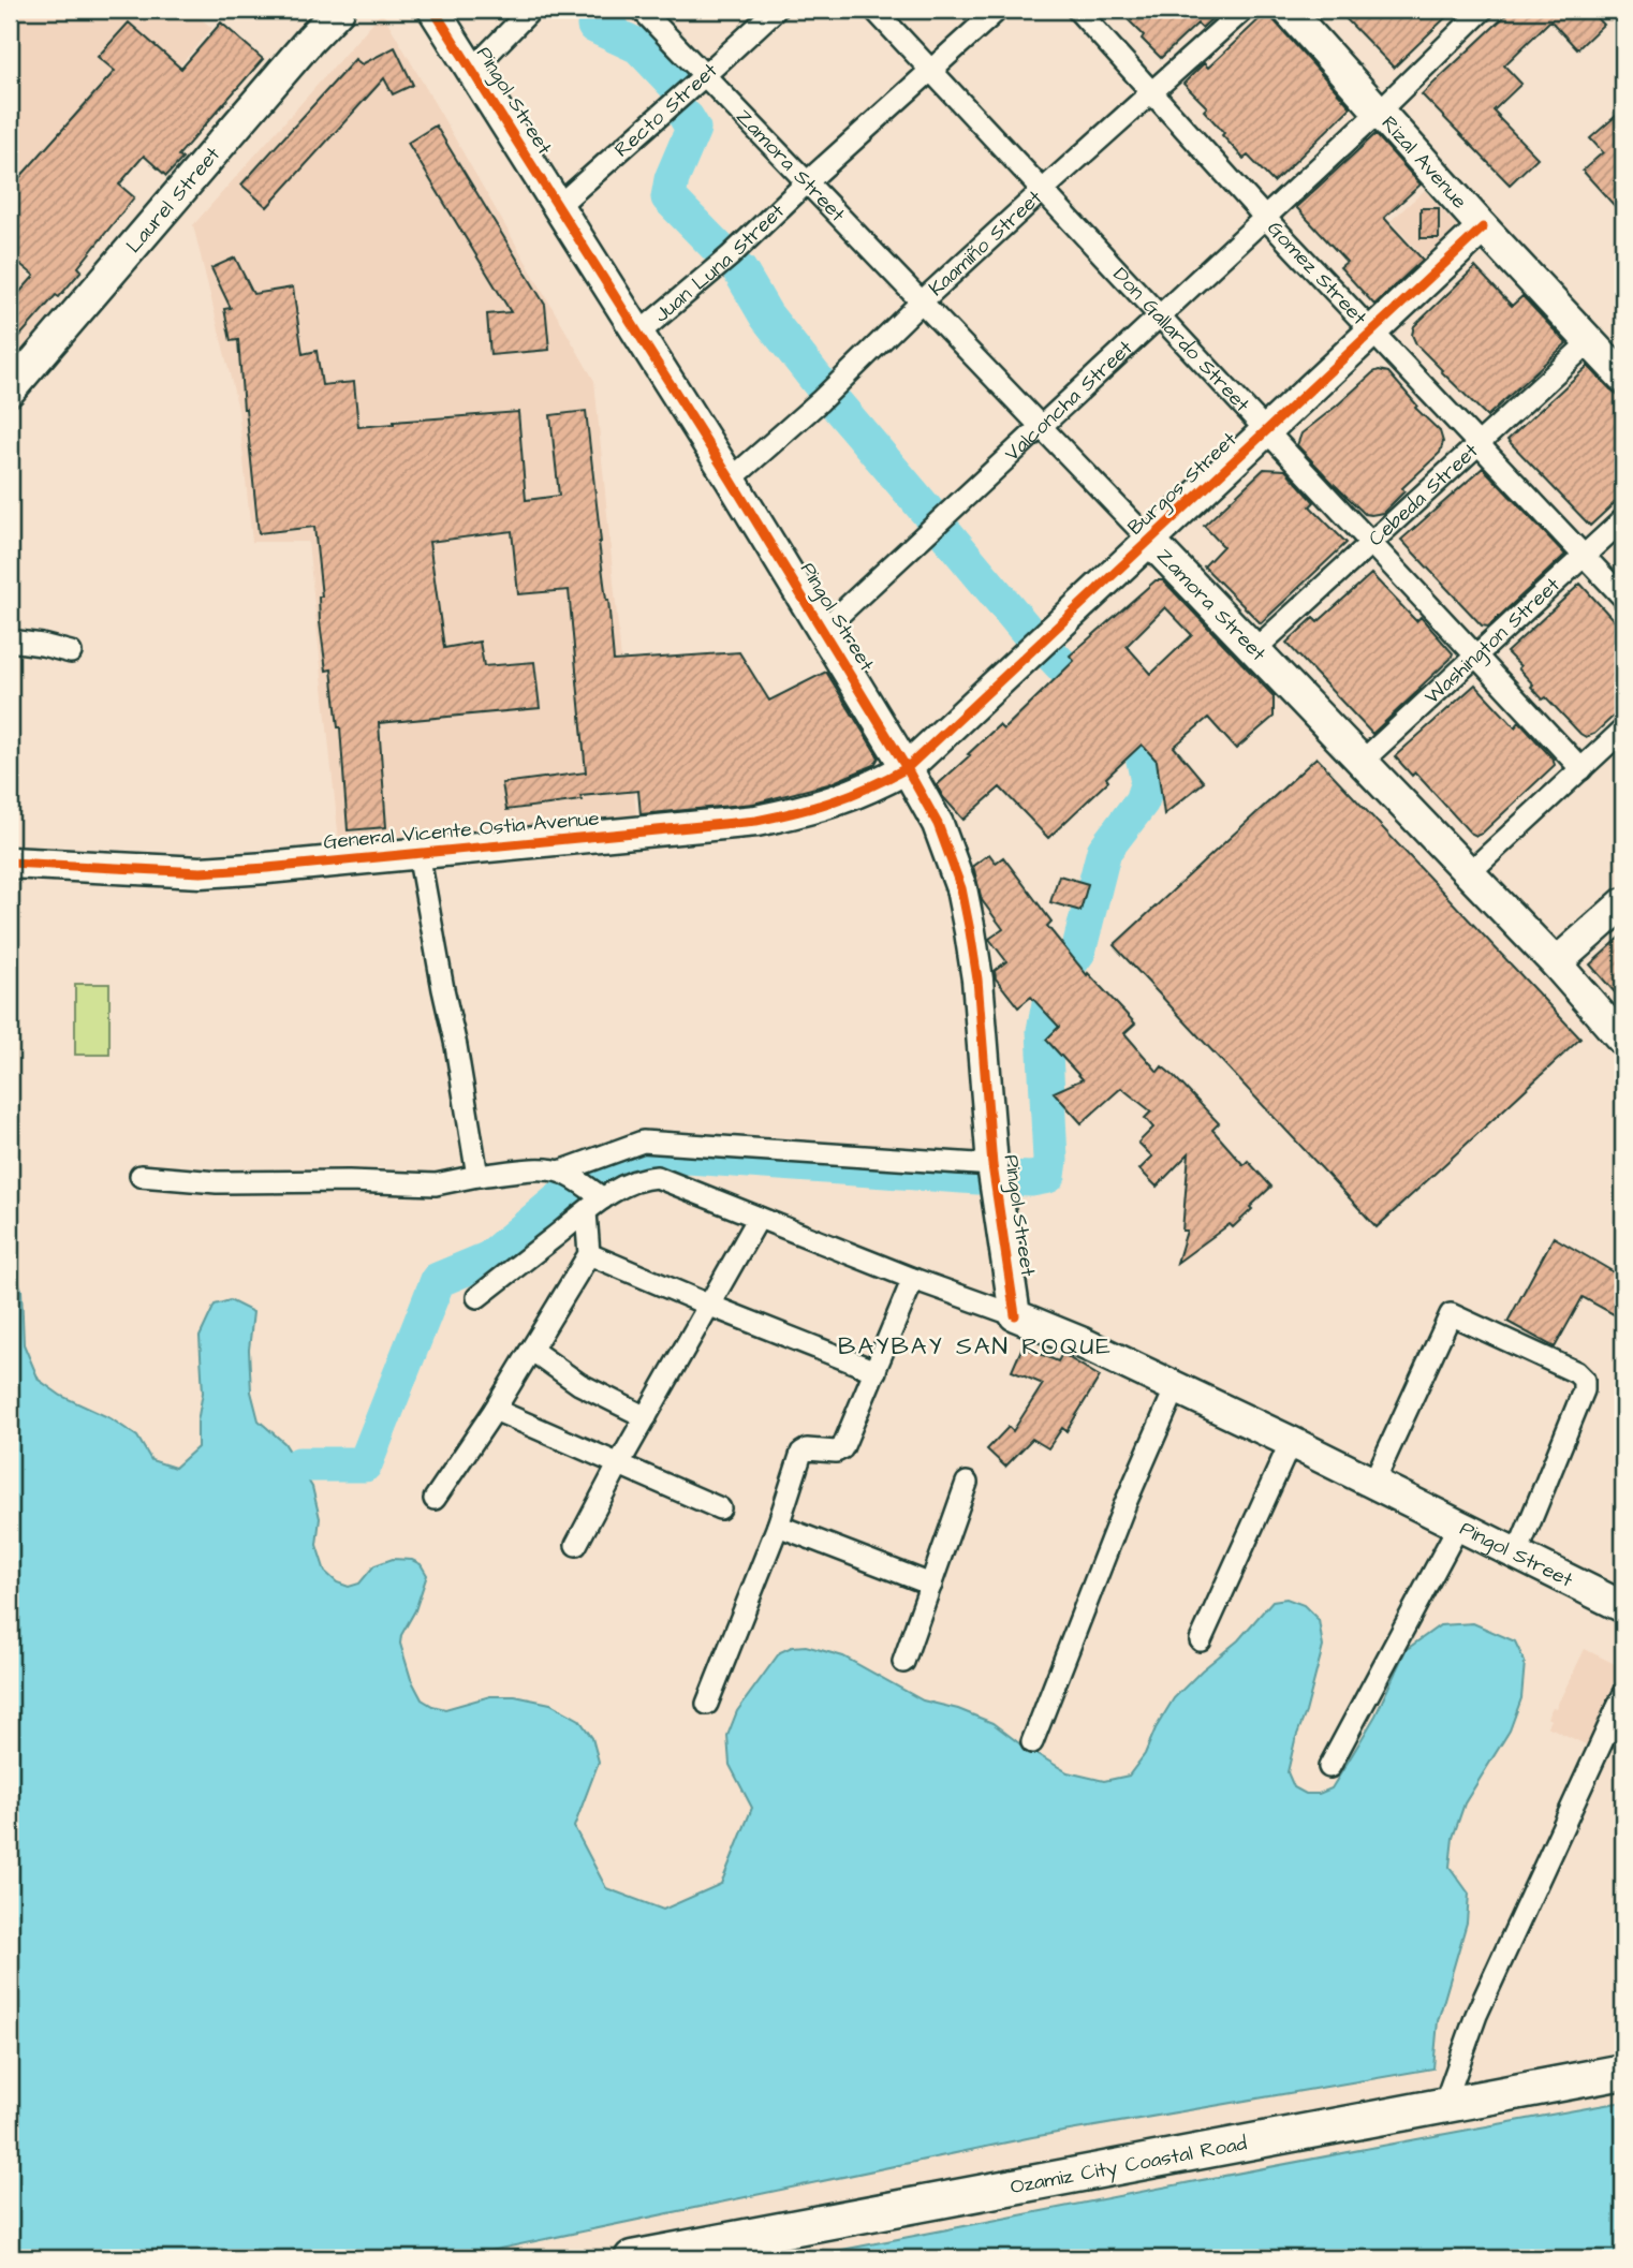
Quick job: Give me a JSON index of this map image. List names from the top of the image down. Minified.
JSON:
{"streets":{"main road":["Ozamiz City Coastal Road"],"street":["Pingol Street","Recto Street","Rizal Avenue","Zamora Street","Laurel Street","Kaamiño Street","Juan Luna Street","Gomez Street","Don Gallardo Street","Valconcha Street","Burgos Street","Cebeda Street","Washington Street","General Vicente Ostia Avenue"]},"crossings":[["Pingol Street","Recto Street"],["Pingol Street","Kaamiño Street"],["Pingol Street","Juan Luna Street"],["Pingol Street","Valconcha Street"],["Pingol Street","Burgos Street"],["Pingol Street","General Vicente Ostia Avenue"],["Recto Street","Zamora Street"],["Rizal Avenue","Valconcha Street"],["Rizal Avenue","Burgos Street"],["Rizal Avenue","Cebeda Street"],["Zamora Street","Kaamiño Street"],["Zamora Street","Juan Luna Street"],["Zamora Street","Valconcha Street"],["Zamora Street","Burgos Street"],["Zamora Street","Cebeda Street"],["Zamora Street","Washington Street"],["Kaamiño Street","Gomez Street"],["Kaamiño Street","Don Gallardo Street"],["Juan Luna Street","Don Gallardo Street"],["Gomez Street","Valconcha Street"],["Gomez Street","Burgos Street"],["Gomez Street","Cebeda Street"],["Gomez Street","Washington Street"],["Don Gallardo Street","Valconcha Street"],["Don Gallardo Street","Burgos Street"],["Don Gallardo Street","Cebeda Street"],["Don Gallardo Street","Washington Street"],["Burgos Street","General Vicente Ostia Avenue"]],"districts":["BAYBAY SAN ROQUE"]}
